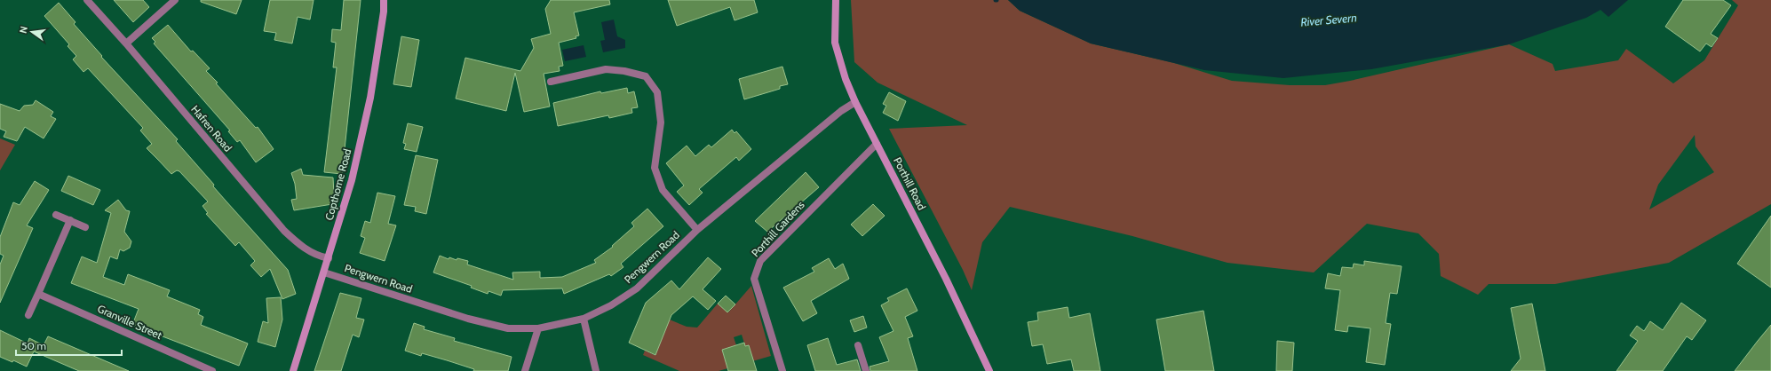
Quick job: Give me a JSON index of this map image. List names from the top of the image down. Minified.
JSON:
{"streets":{"street":["Hafren Road","Porthill Road","Copthorne Road","Porthill Gardens","Pengwern Road","Granville Street"]},"crossings":[["Hafren Road","Copthorne Road"],["Porthill Road","Porthill Gardens"],["Porthill Road","Pengwern Road"],["Copthorne Road","Pengwern Road"]],"water":["River Severn"],"scale_bar":"50 m","north":"left"}
